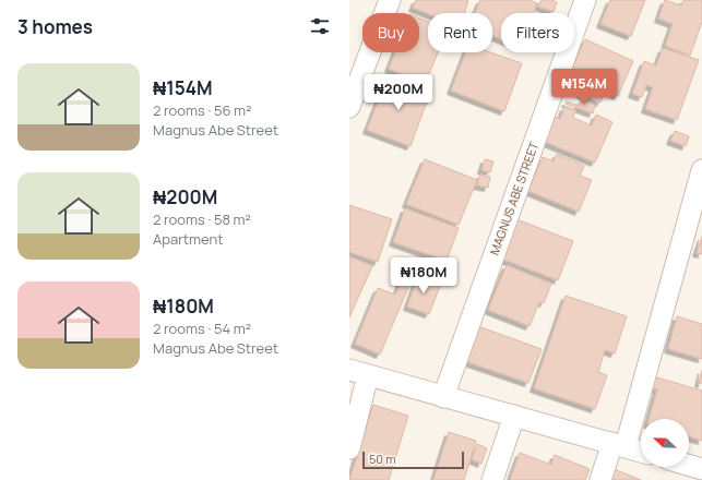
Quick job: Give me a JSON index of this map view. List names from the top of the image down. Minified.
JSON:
{"streets":{"street":["MAGNUS ABE STREET"]},"scale_bar":"50 m","north":"top left","page":{"heading":"3 homes","chip":["Buy","Rent","Filters"],"list":[{"name":"₦154M","note":"2 rooms · 56 m² · Magnus Abe Street"},{"name":"₦200M","note":"2 rooms · 58 m² · Apartment"},{"name":"₦180M","note":"2 rooms · 54 m² · Magnus Abe Street"}],"price":["₦154M","₦200M","₦180M"],"scale":"50 m"}}
